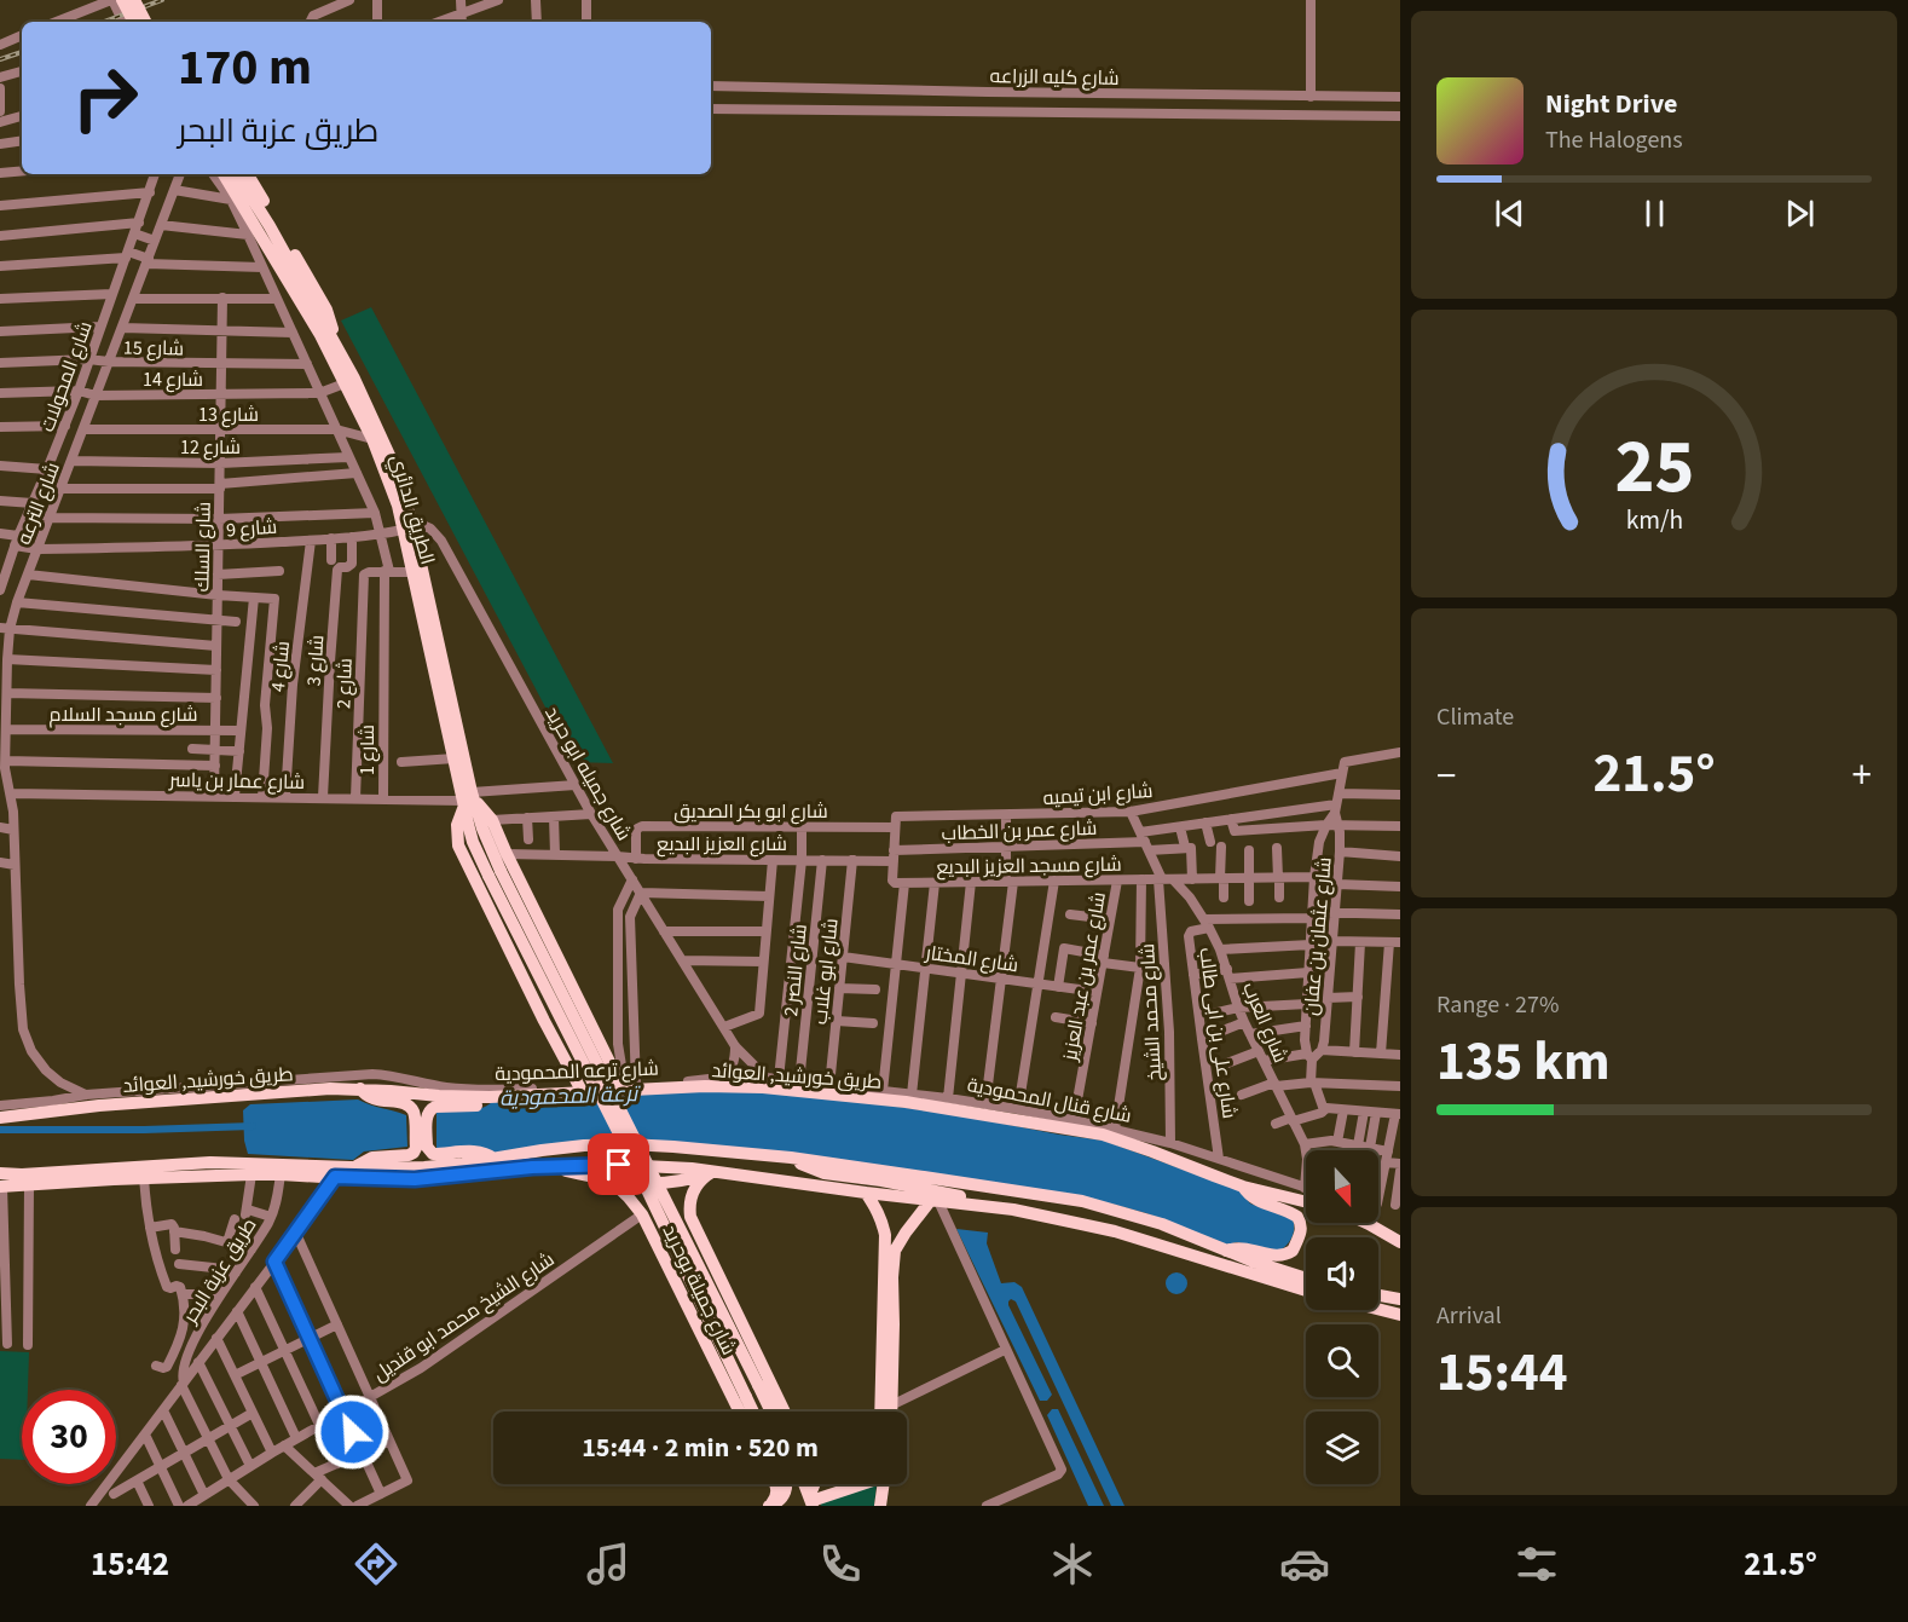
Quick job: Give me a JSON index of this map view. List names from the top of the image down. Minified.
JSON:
{"streets":{"main road":["الطريق الدائري","طريق خورشيد, العوائد","شارع جميلة بوحريد"],"street":["شارع كليه الزراعه","شارع 15","شارع المحولات","شارع 14","شارع 13","شارع 12","شارع الترعه","شارع 9","شارع السلك","شارع 3","شارع 4","شارع 2","شارع مسجد السلام","شارع 1","شارع جميله ابو حريد","شارع عمار بن ياسر","شارع ابن تيميه","شارع ابو بكر الصديق","شارع عمر بن الخطاب","شارع العزيز البديع","شارع مسجد العزيز البديع","شارع عثمان بن عفان","شارع المختار","شارع النصر 2","شارع ابو غلاب","شارع عمر بن عبد العزيز","شارع محمد الشيخ","شارع العرب","شارع على بن ابى طالب","شارع ترعه المحمودية","شارع قنال المحمودية","طريق عزبة البحر","شارع الشيخ محمد ابو قنديل"]},"crossings":[["شارع 15","شارع المحولات"],["شارع 15","شارع الترعه"],["شارع 15","شارع السلك"],["شارع 15","شارع 1"],["شارع المحولات","شارع 14"],["شارع المحولات","شارع 9"],["شارع 14","شارع الترعه"],["شارع 14","الطريق الدائري"],["شارع 14","شارع السلك"],["شارع 14","شارع 1"],["شارع 13","شارع الترعه"],["شارع 13","الطريق الدائري"],["شارع 13","شارع السلك"],["شارع 13","شارع 1"],["شارع 12","شارع الترعه"],["شارع 12","شارع السلك"],["شارع 12","شارع 1"],["شارع الترعه","شارع 9"],["شارع الترعه","شارع مسجد السلام"],["شارع الترعه","شارع عمار بن ياسر"],["شارع الترعه","شارع ترعه المحمودية"],["الطريق الدائري","شارع 9"],["الطريق الدائري","شارع 1"],["الطريق الدائري","شارع جميله ابو حريد"],["الطريق الدائري","شارع عمار بن ياسر"],["شارع 9","شارع السلك"],["شارع 9","شارع 3"],["شارع 9","شارع 4"],["شارع 9","شارع 1"],["شارع 9","شارع جميله ابو حريد"],["شارع السلك","شارع مسجد السلام"],["شارع السلك","شارع عمار بن ياسر"],["شارع 3","شارع عمار بن ياسر"],["شارع 4","شارع عمار بن ياسر"],["شارع 2","شارع 1"],["شارع 2","شارع عمار بن ياسر"],["شارع 1","شارع عمار بن ياسر"],["شارع جميله ابو حريد","شارع عمار بن ياسر"],["شارع جميله ابو حريد","شارع العزيز البديع"],["شارع جميله ابو حريد","شارع ترعه المحمودية"],["شارع جميله ابو حريد","شارع قنال المحمودية"],["شارع ابن تيميه","شارع ابو بكر الصديق"],["شارع ابن تيميه","شارع عثمان بن عفان"],["شارع ابن تيميه","شارع العرب"],["شارع ابو بكر الصديق","شارع العزيز البديع"],["شارع عمر بن الخطاب","شارع العزيز البديع"],["شارع عمر بن الخطاب","شارع العرب"],["شارع العزيز البديع","شارع النصر 2"],["شارع العزيز البديع","شارع ابو غلاب"],["شارع مسجد العزيز البديع","شارع عثمان بن عفان"],["شارع مسجد العزيز البديع","شارع عمر بن عبد العزيز"],["شارع مسجد العزيز البديع","شارع محمد الشيخ"],["شارع مسجد العزيز البديع","شارع العرب"],["شارع المختار","شارع ابو غلاب"],["شارع المختار","شارع عمر بن عبد العزيز"],["شارع النصر 2","شارع قنال المحمودية"],["شارع ابو غلاب","شارع قنال المحمودية"],["شارع عمر بن عبد العزيز","شارع قنال المحمودية"],["شارع محمد الشيخ","شارع العرب"],["شارع محمد الشيخ","شارع قنال المحمودية"],["شارع العرب","شارع على بن ابى طالب"],["شارع العرب","شارع قنال المحمودية"],["شارع على بن ابى طالب","شارع قنال المحمودية"],["شارع ترعه المحمودية","شارع قنال المحمودية"],["شارع جميلة بوحريد","شارع الشيخ محمد ابو قنديل"]],"water":["ترعة المحمودية"],"north":"bottom","page":{"turn":["170 m","طريق عزبة البحر"],"song":["Night Drive","The Halogens"],"tile":["Climate",["Range · 27%","135 km"],["Arrival","15:44"]],"heat":["−","21.5°","+"],"limit":"30","trip":"15:44 · 2 min · 520 m","tabs":["15:42","21.5°"],"gauge":["25","km/h"]}}
